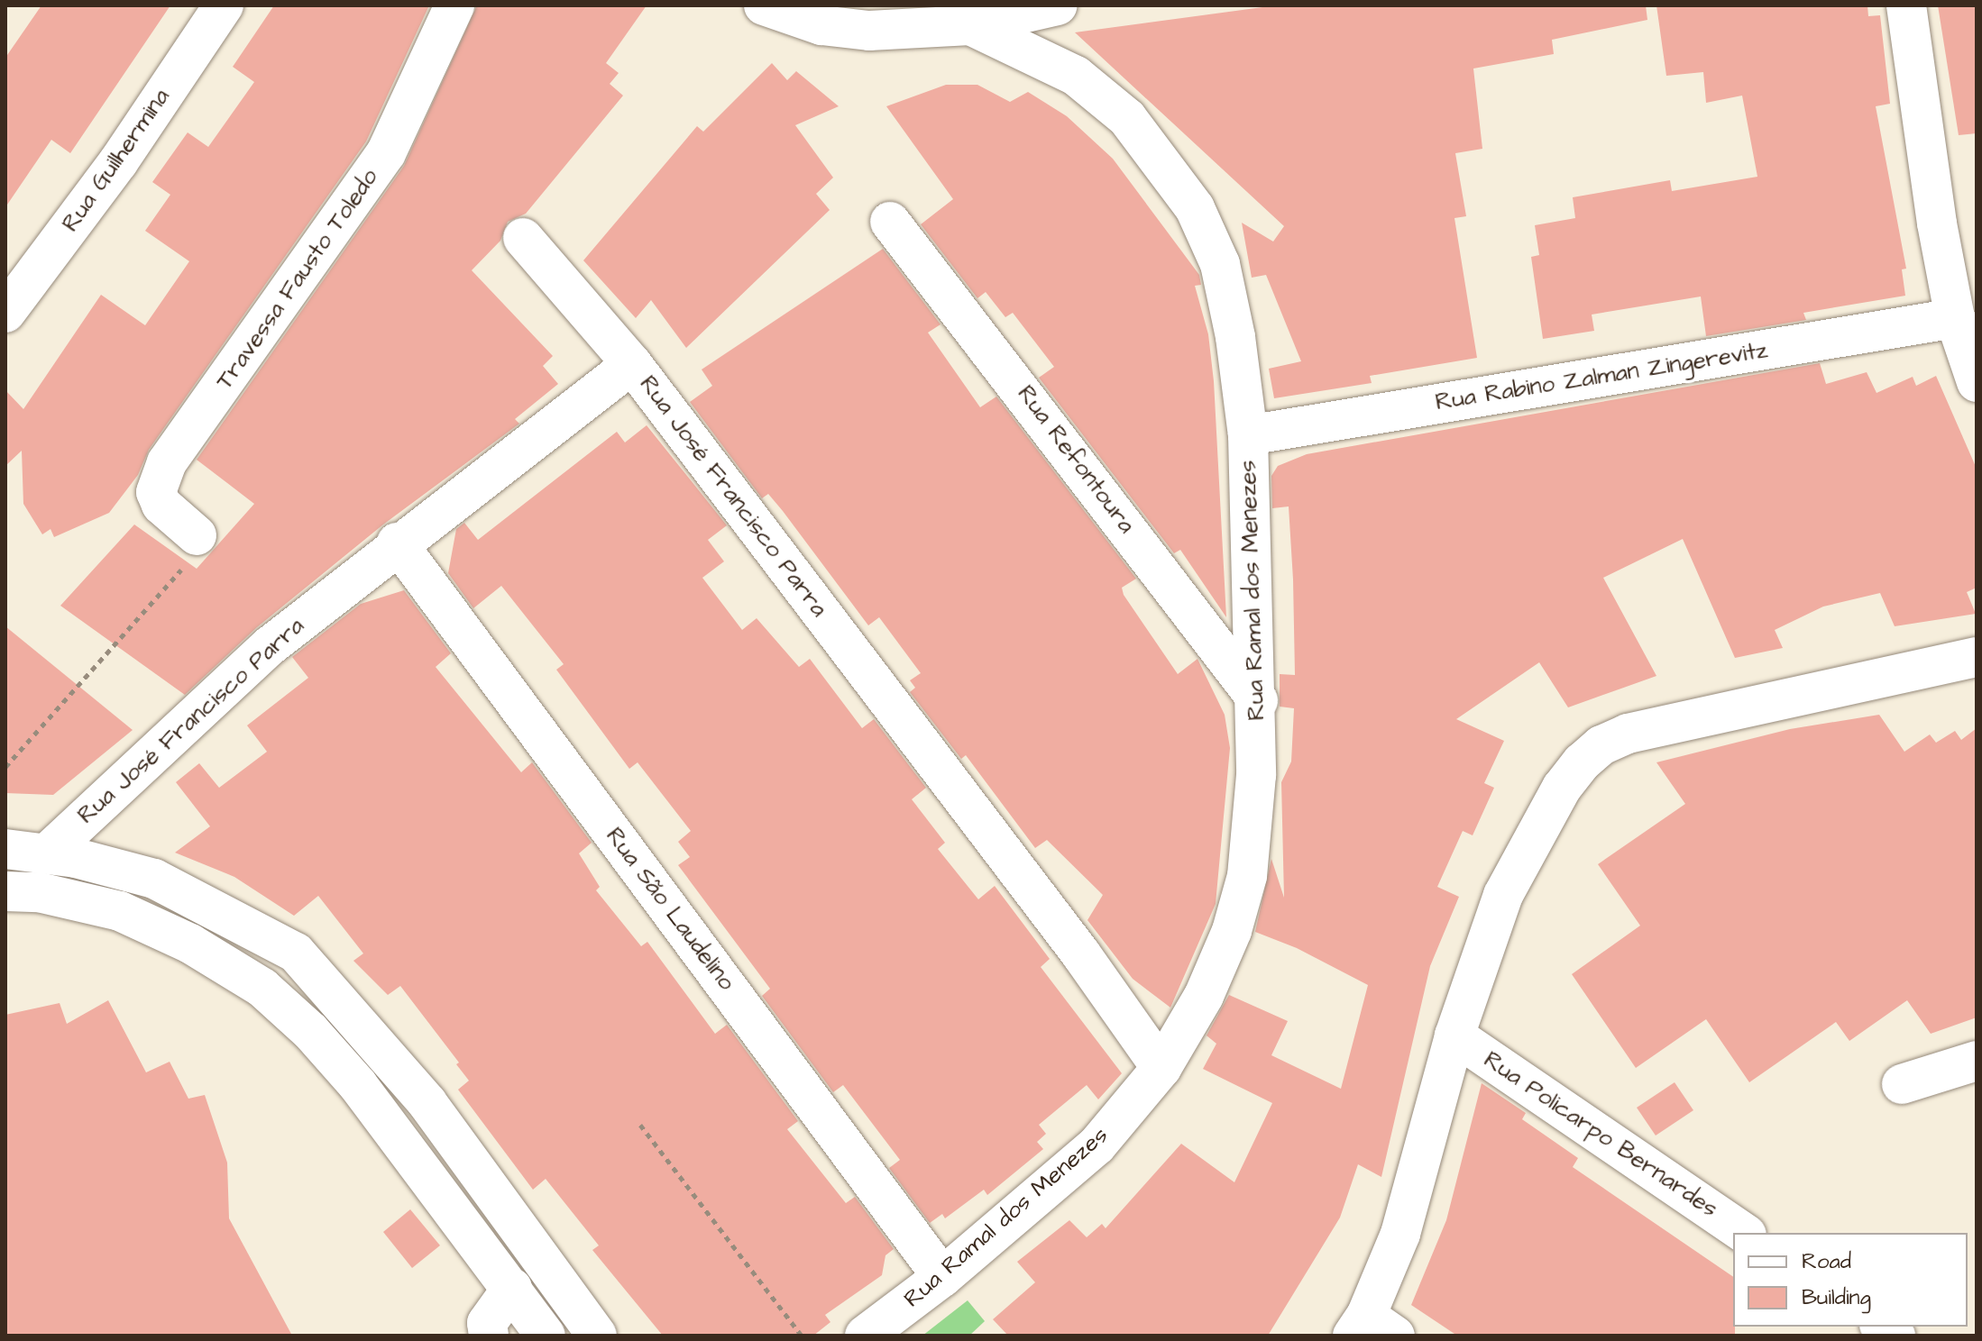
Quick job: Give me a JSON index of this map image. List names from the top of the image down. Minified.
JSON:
{"streets":{"street":["Rua Guilhermina","Travessa Fausto Toledo","Rua Rabino Zalman Zingerevitz","Rua Refontoura","Rua José Francisco Parra","Rua Ramal dos Menezes","Rua São Laudelino","Rua Policarpo Bernardes"]},"crossings":[["Rua Rabino Zalman Zingerevitz","Rua Ramal dos Menezes"],["Rua Refontoura","Rua Ramal dos Menezes"],["Rua José Francisco Parra","Rua Ramal dos Menezes"],["Rua José Francisco Parra","Rua São Laudelino"],["Rua Ramal dos Menezes","Rua São Laudelino"]],"legend":["Road","Building"]}
